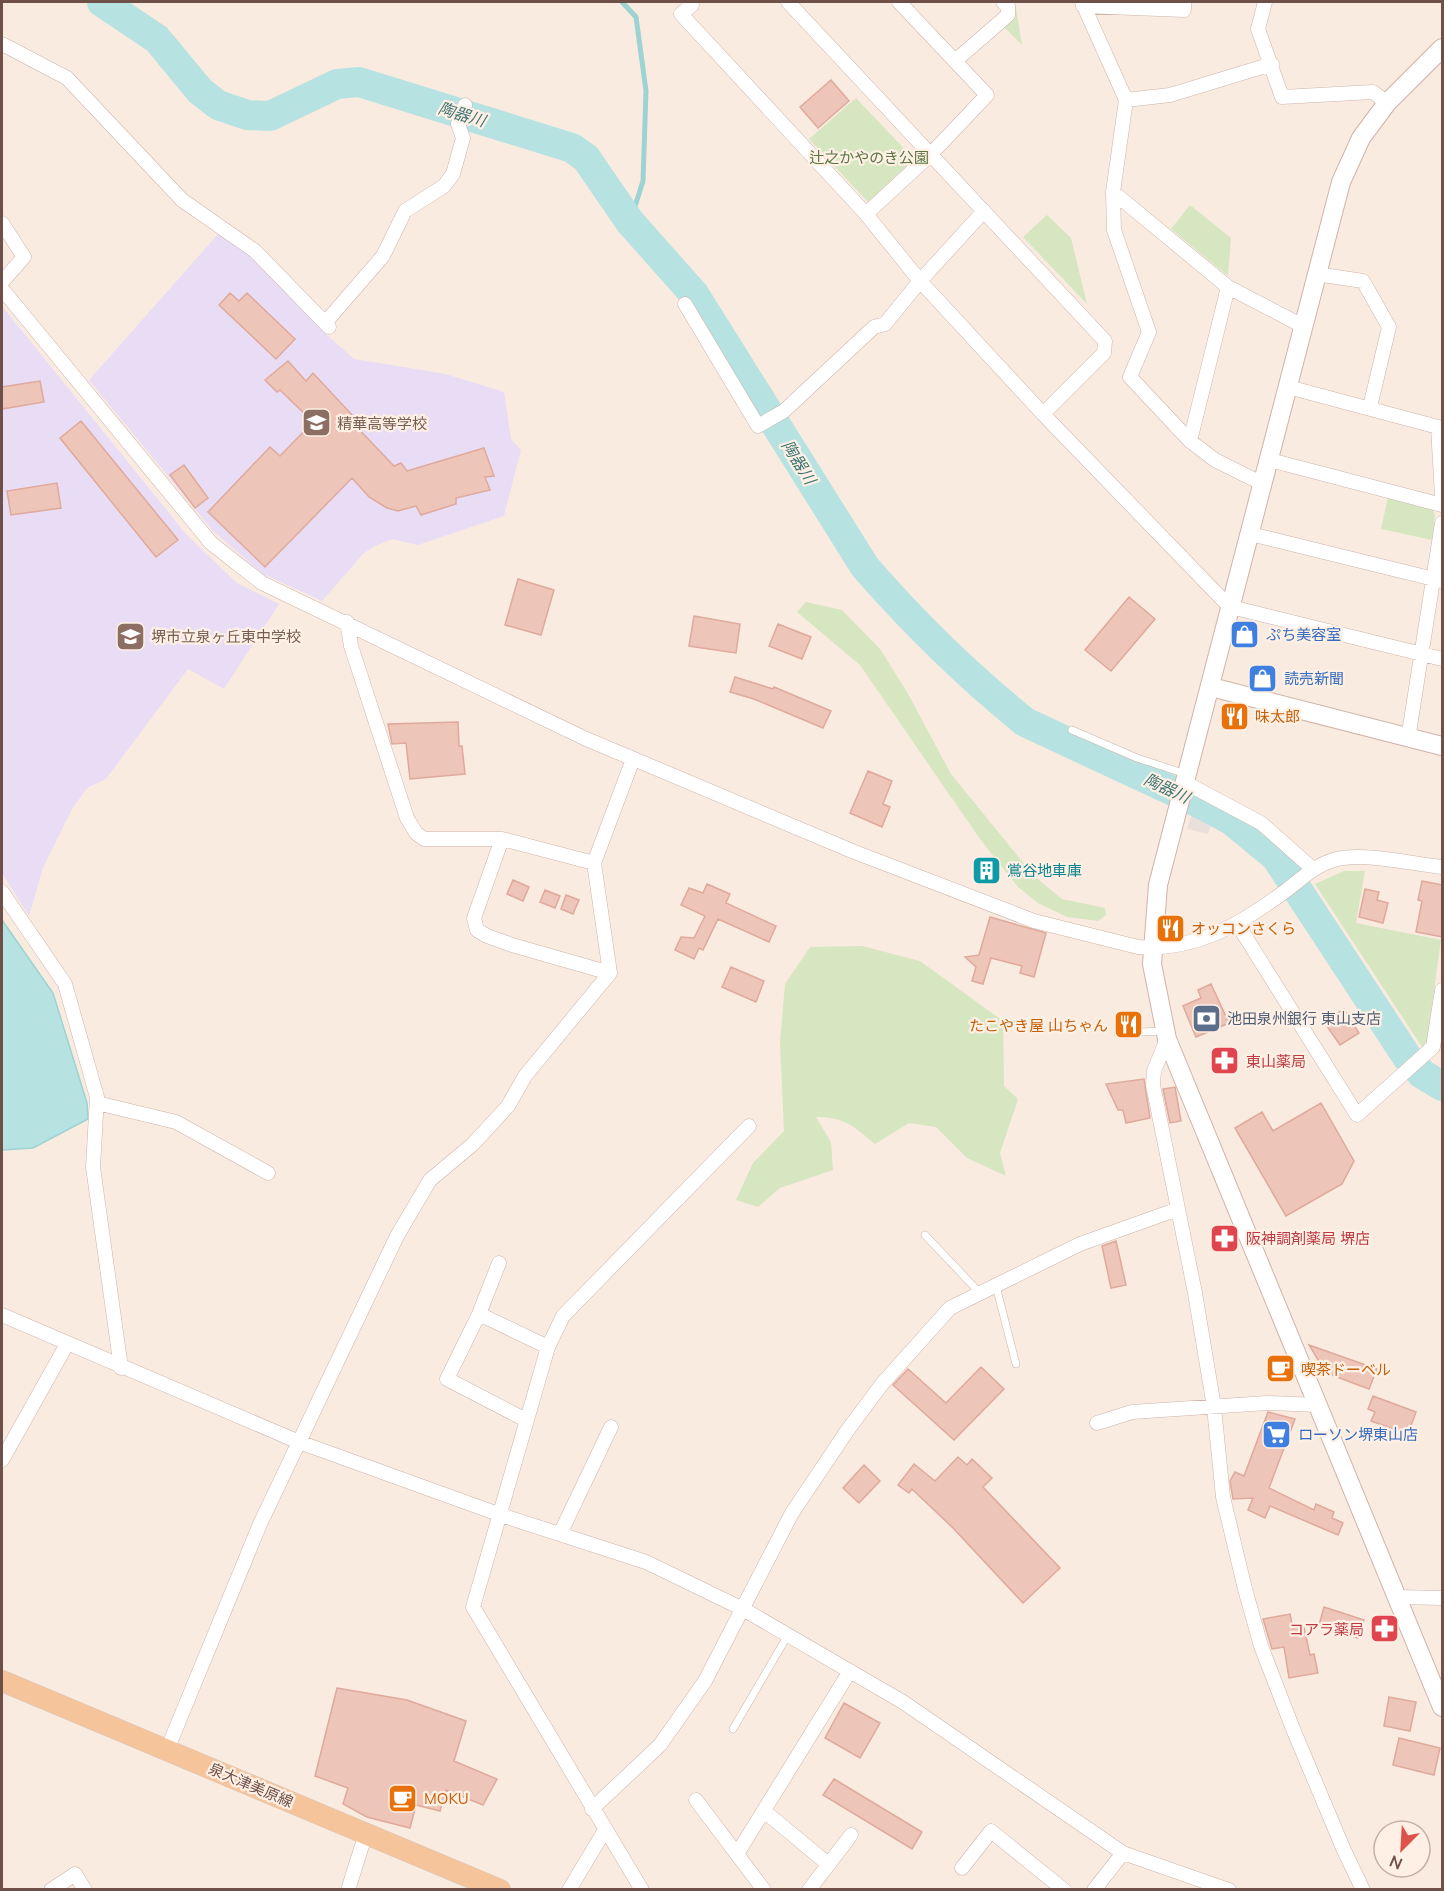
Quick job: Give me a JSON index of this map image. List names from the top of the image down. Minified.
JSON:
{"streets":{"main road":["泉大津美原線"]},"water":["陶器川"],"parks":["辻之かやのき公園"],"places":{"school or university":["精華高等学校","堺市立泉ヶ丘東中学校"],"shop":["ぷち美容室","読売新聞"],"restaurant":["味太郎","オッコンさくら","たこやき屋 山ちゃん"],"building":["鴬谷地車庫"],"bank":["池田泉州銀行 東山支店"],"pharmacy":["東山薬局","阪神調剤薬局 堺店","コアラ薬局"],"cafe":["喫茶ドーベル","MOKU"],"supermarket":["ローソン堺東山店"]},"north":"bottom left"}
